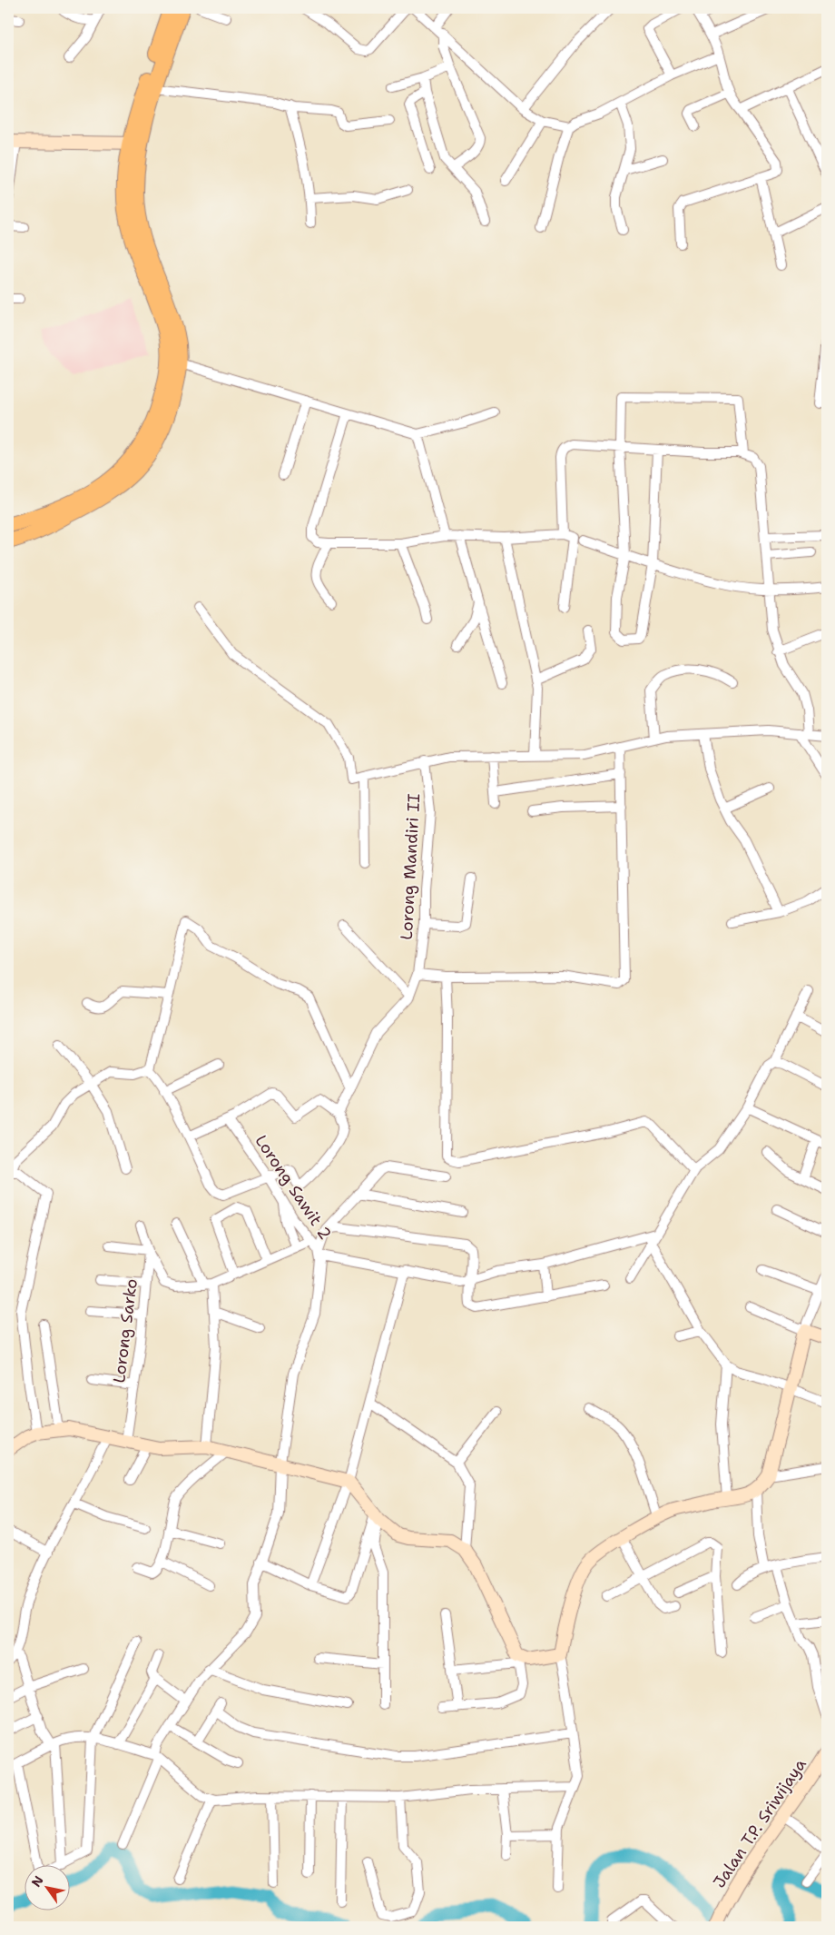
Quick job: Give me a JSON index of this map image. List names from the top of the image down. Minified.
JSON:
{"streets":{"street":["Lorong Mandiri II","Lorong Sawit 2","Lorong Sarko","Jalan T.P. Sriwijaya"]},"north":"top left"}
